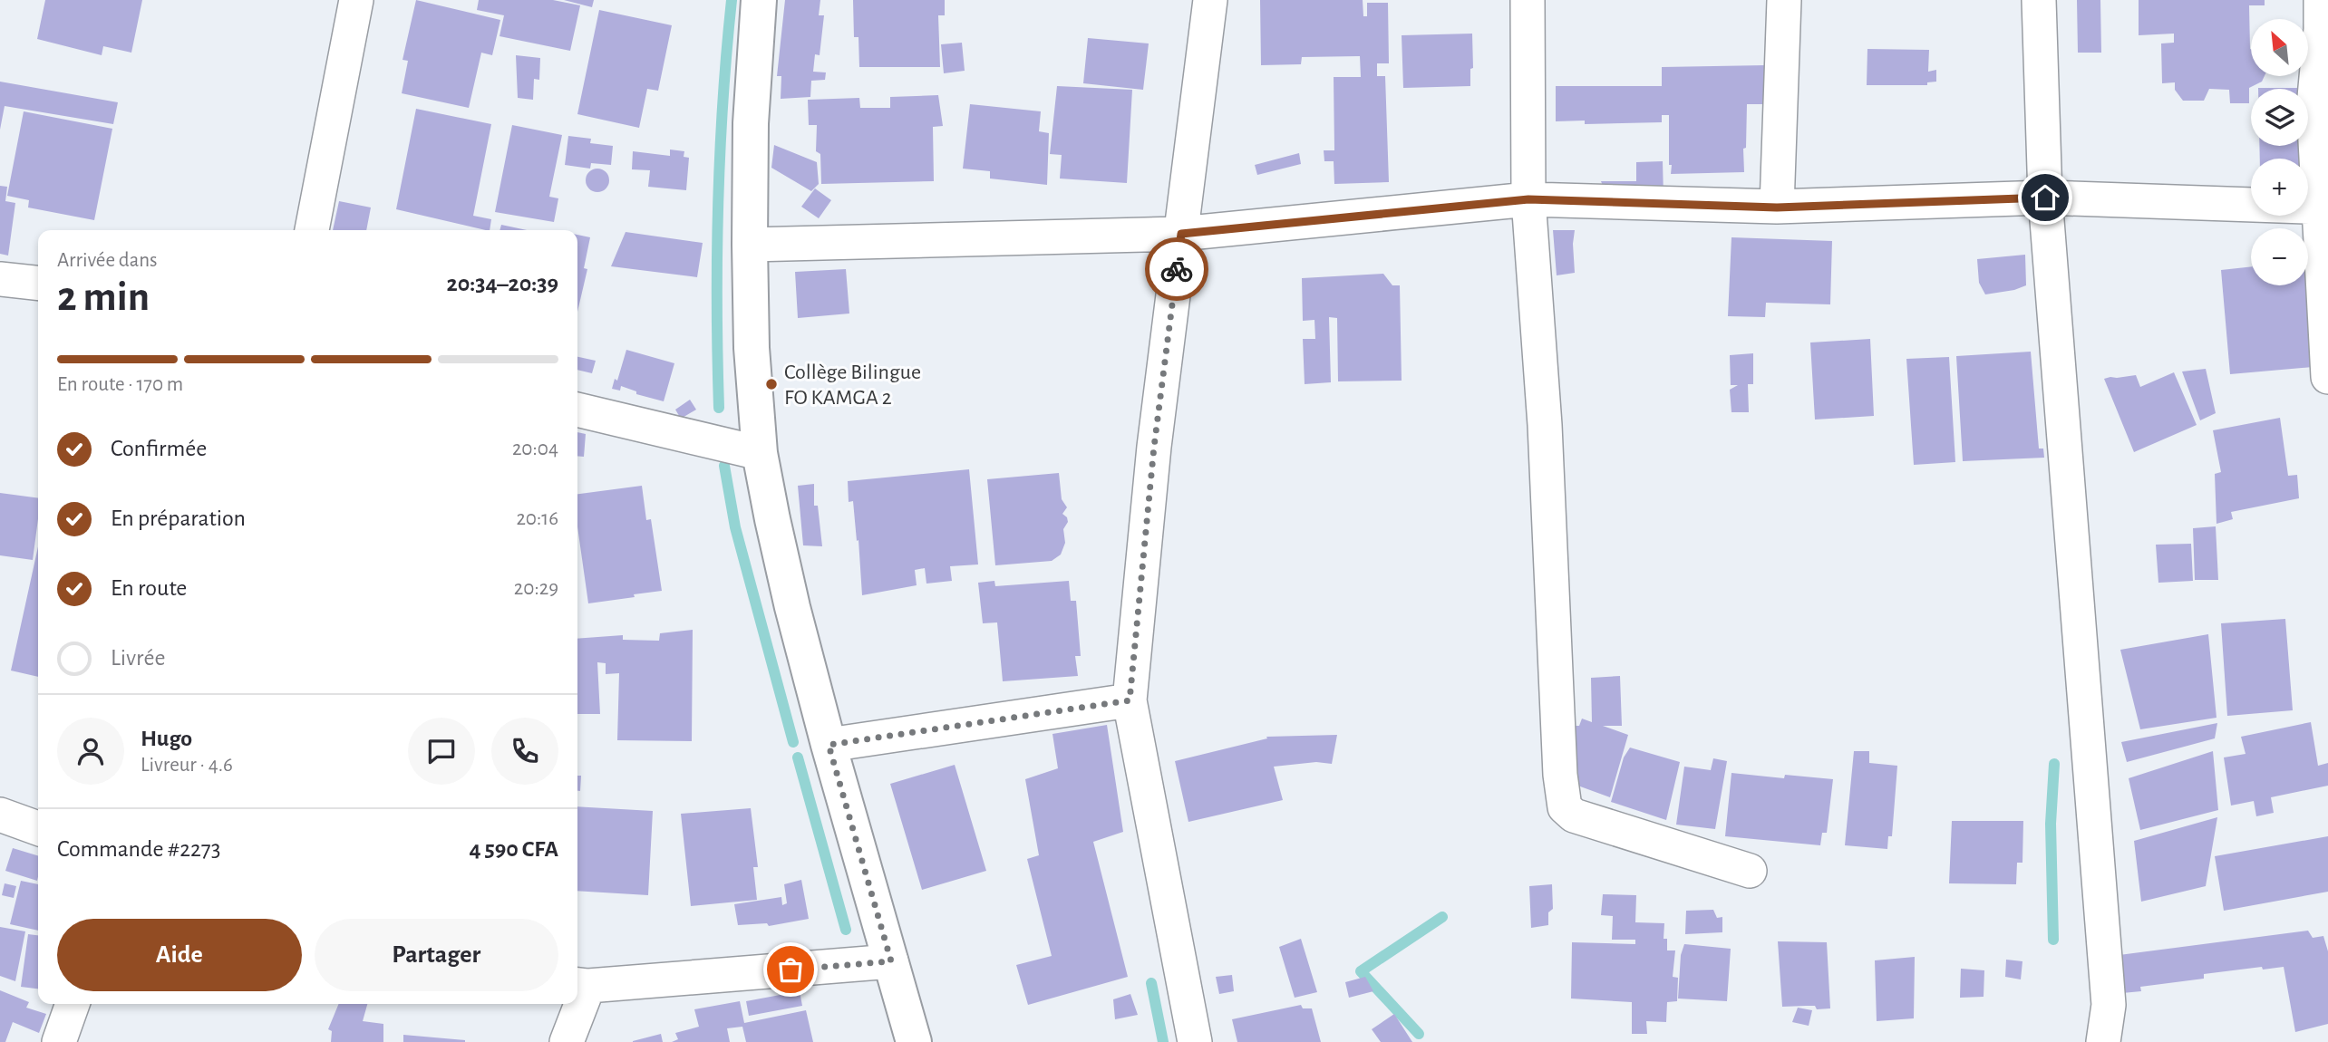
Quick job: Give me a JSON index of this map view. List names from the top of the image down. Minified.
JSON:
{"places":["Collège Bilingue FO KAMGA 2"],"north":"top left","page":{"map_buttons":["+","−"],"heading":["2 min","Arrivée dans","20:34–20:39"],"panel":["Hugo","Livreur · 4.6","Commande #2273","4 590 CFA"],"bar":"En route · 170 m","list":[["Confirmée","20:04"],["En préparation","20:16"],["En route","20:29"],"Livrée"],"buttons":["Aide","Partager"]}}
